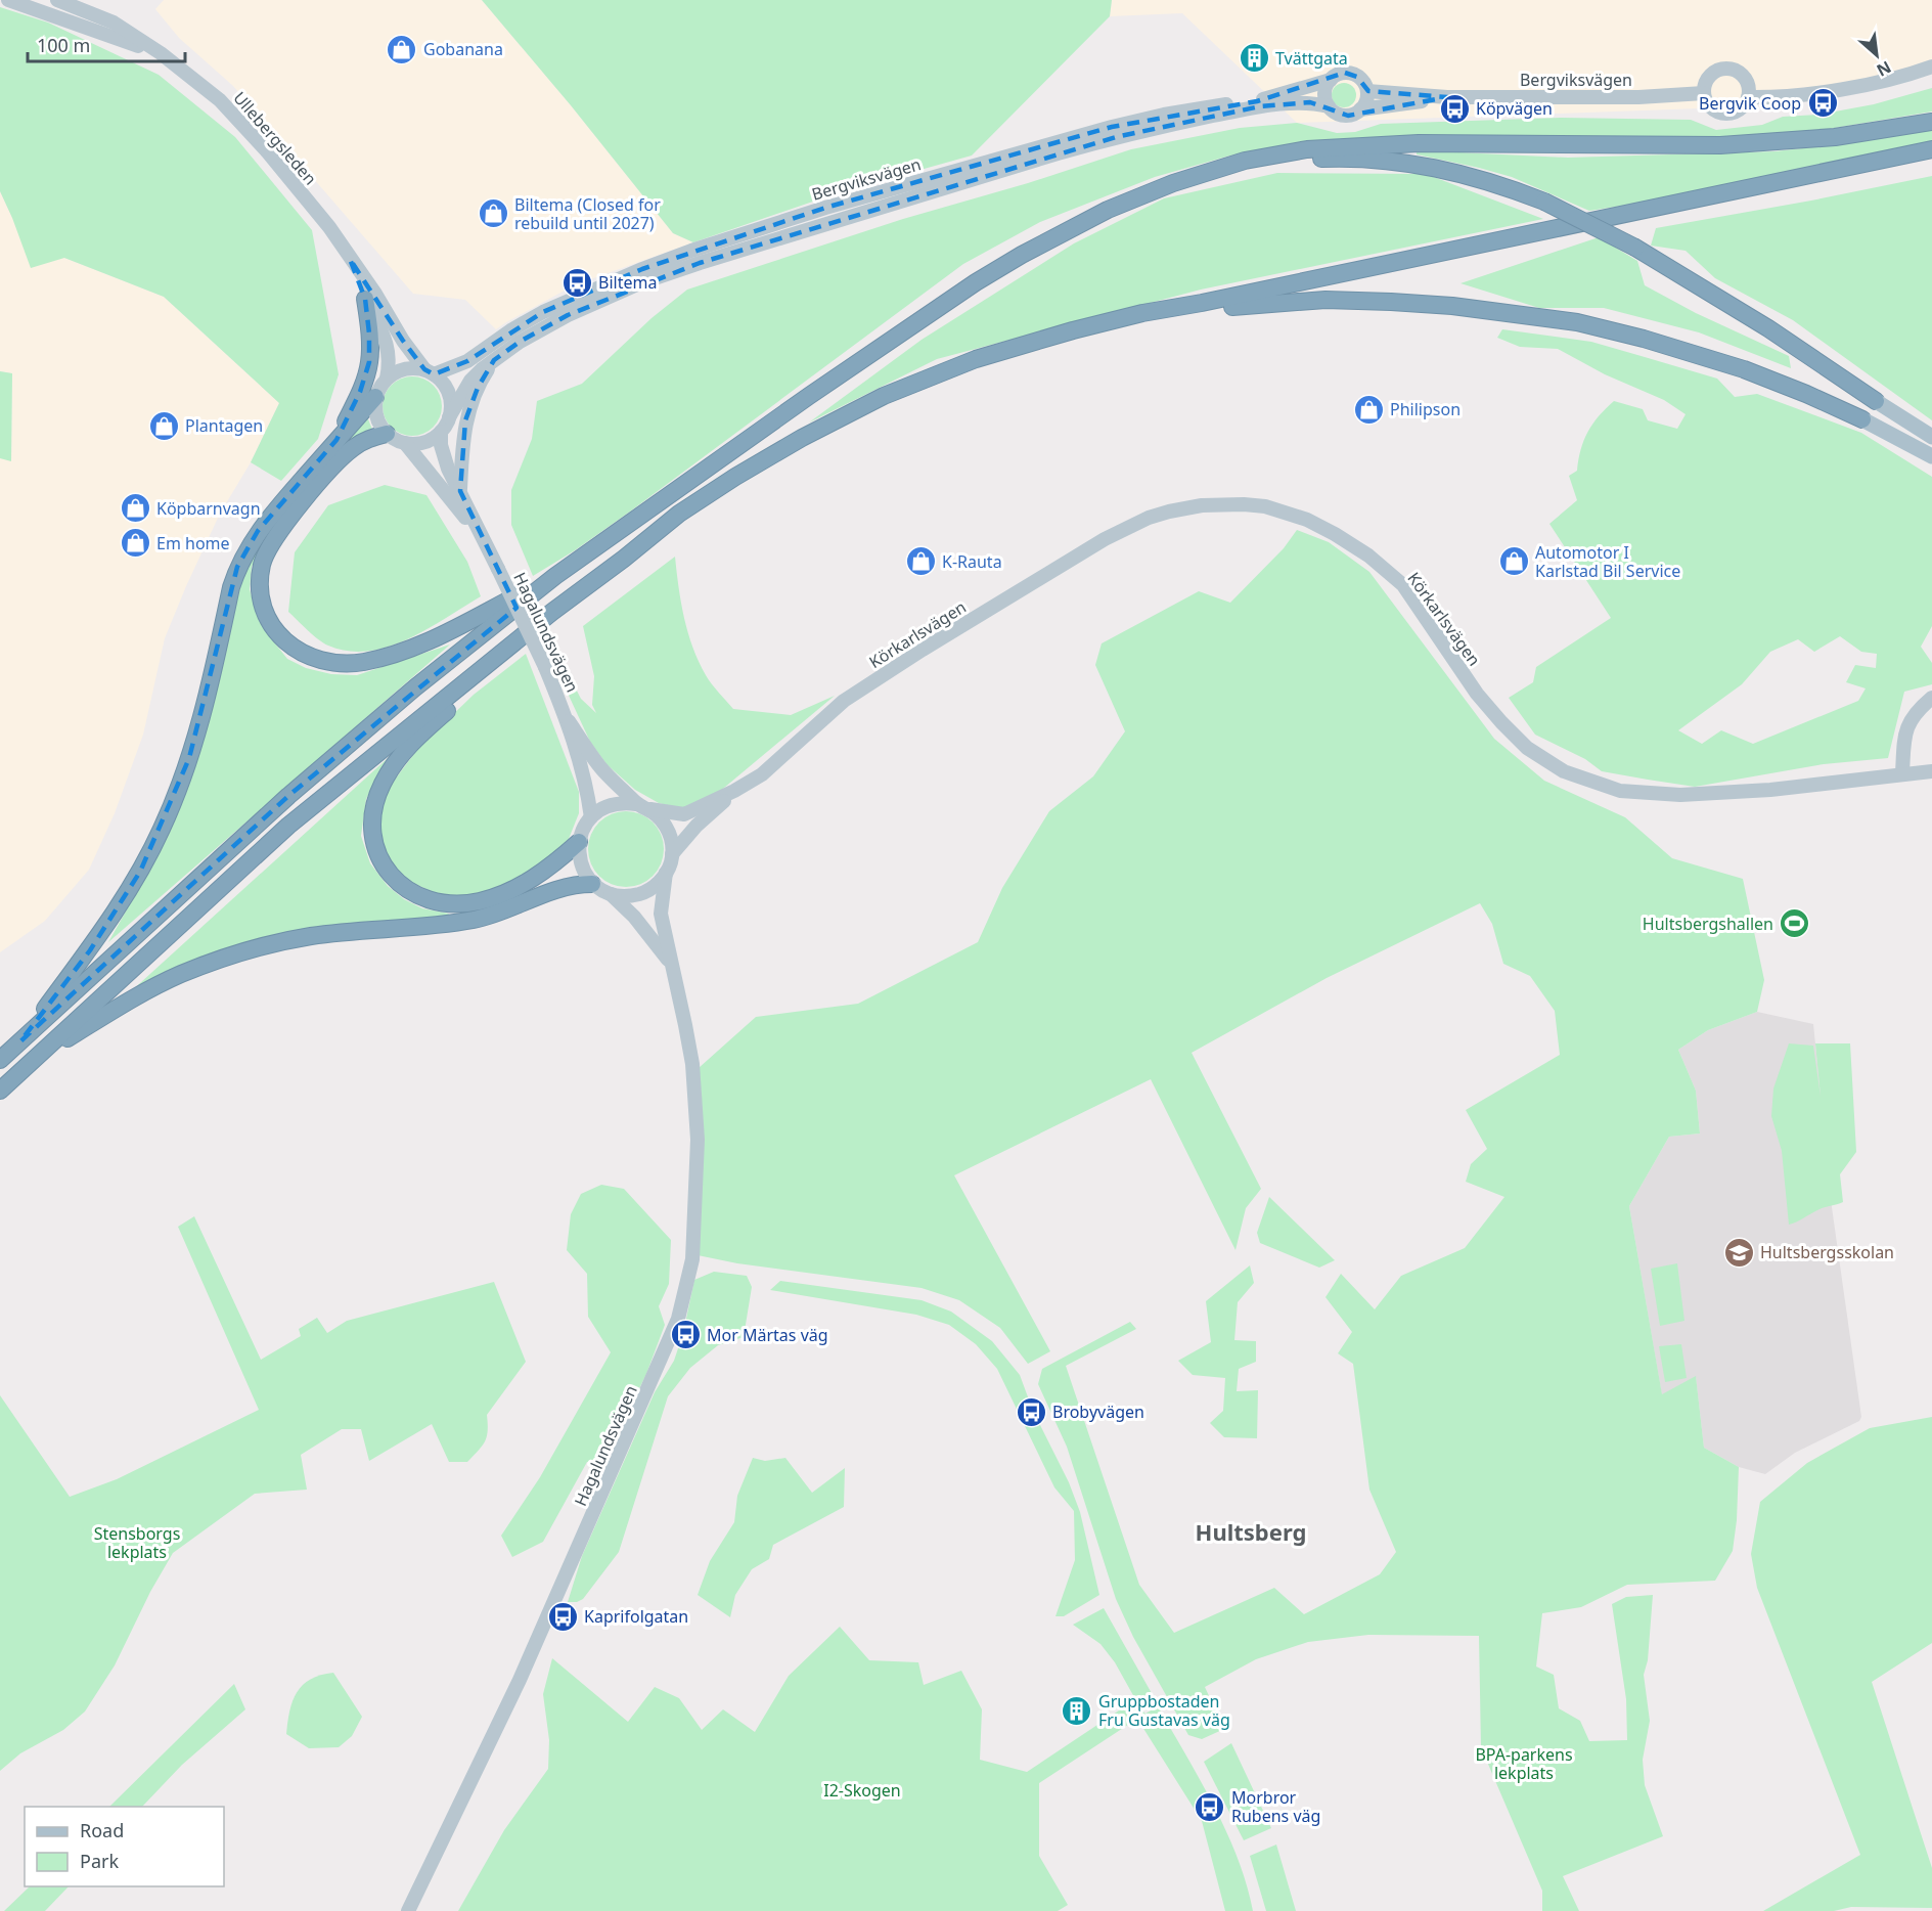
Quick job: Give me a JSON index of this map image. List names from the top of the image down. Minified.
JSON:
{"streets":{"street":["Bergviksvägen","Ullebergsleden","Körkarlsvägen","Hagalundsvägen"]},"crossings":[["Bergviksvägen","Ullebergsleden"],["Bergviksvägen","Hagalundsvägen"],["Ullebergsleden","Hagalundsvägen"],["Körkarlsvägen","Hagalundsvägen"]],"districts":["Hultsberg"],"parks":["Stensborgs lekplats","BPA-parkens lekplats","I2-Skogen"],"places":{"shop":["Gobanana","Biltema (Closed for rebuild until 2027)","Philipson","Plantagen","Köpbarnvagn","Em home","K-Rauta","Automotor I Karlstad Bil Service"],"building":["Tvättgata","Gruppbostaden Fru Gustavas väg"],"bus stop":["Bergvik Coop","Köpvägen","Biltema","Mor Märtas väg","Brobyvägen","Kaprifolgatan","Morbror Rubens väg"],"sports":["Hultsbergshallen"],"school or university":["Hultsbergsskolan"]},"legend":["Road","Park"],"scale_bar":"100 m","north":"bottom right"}
